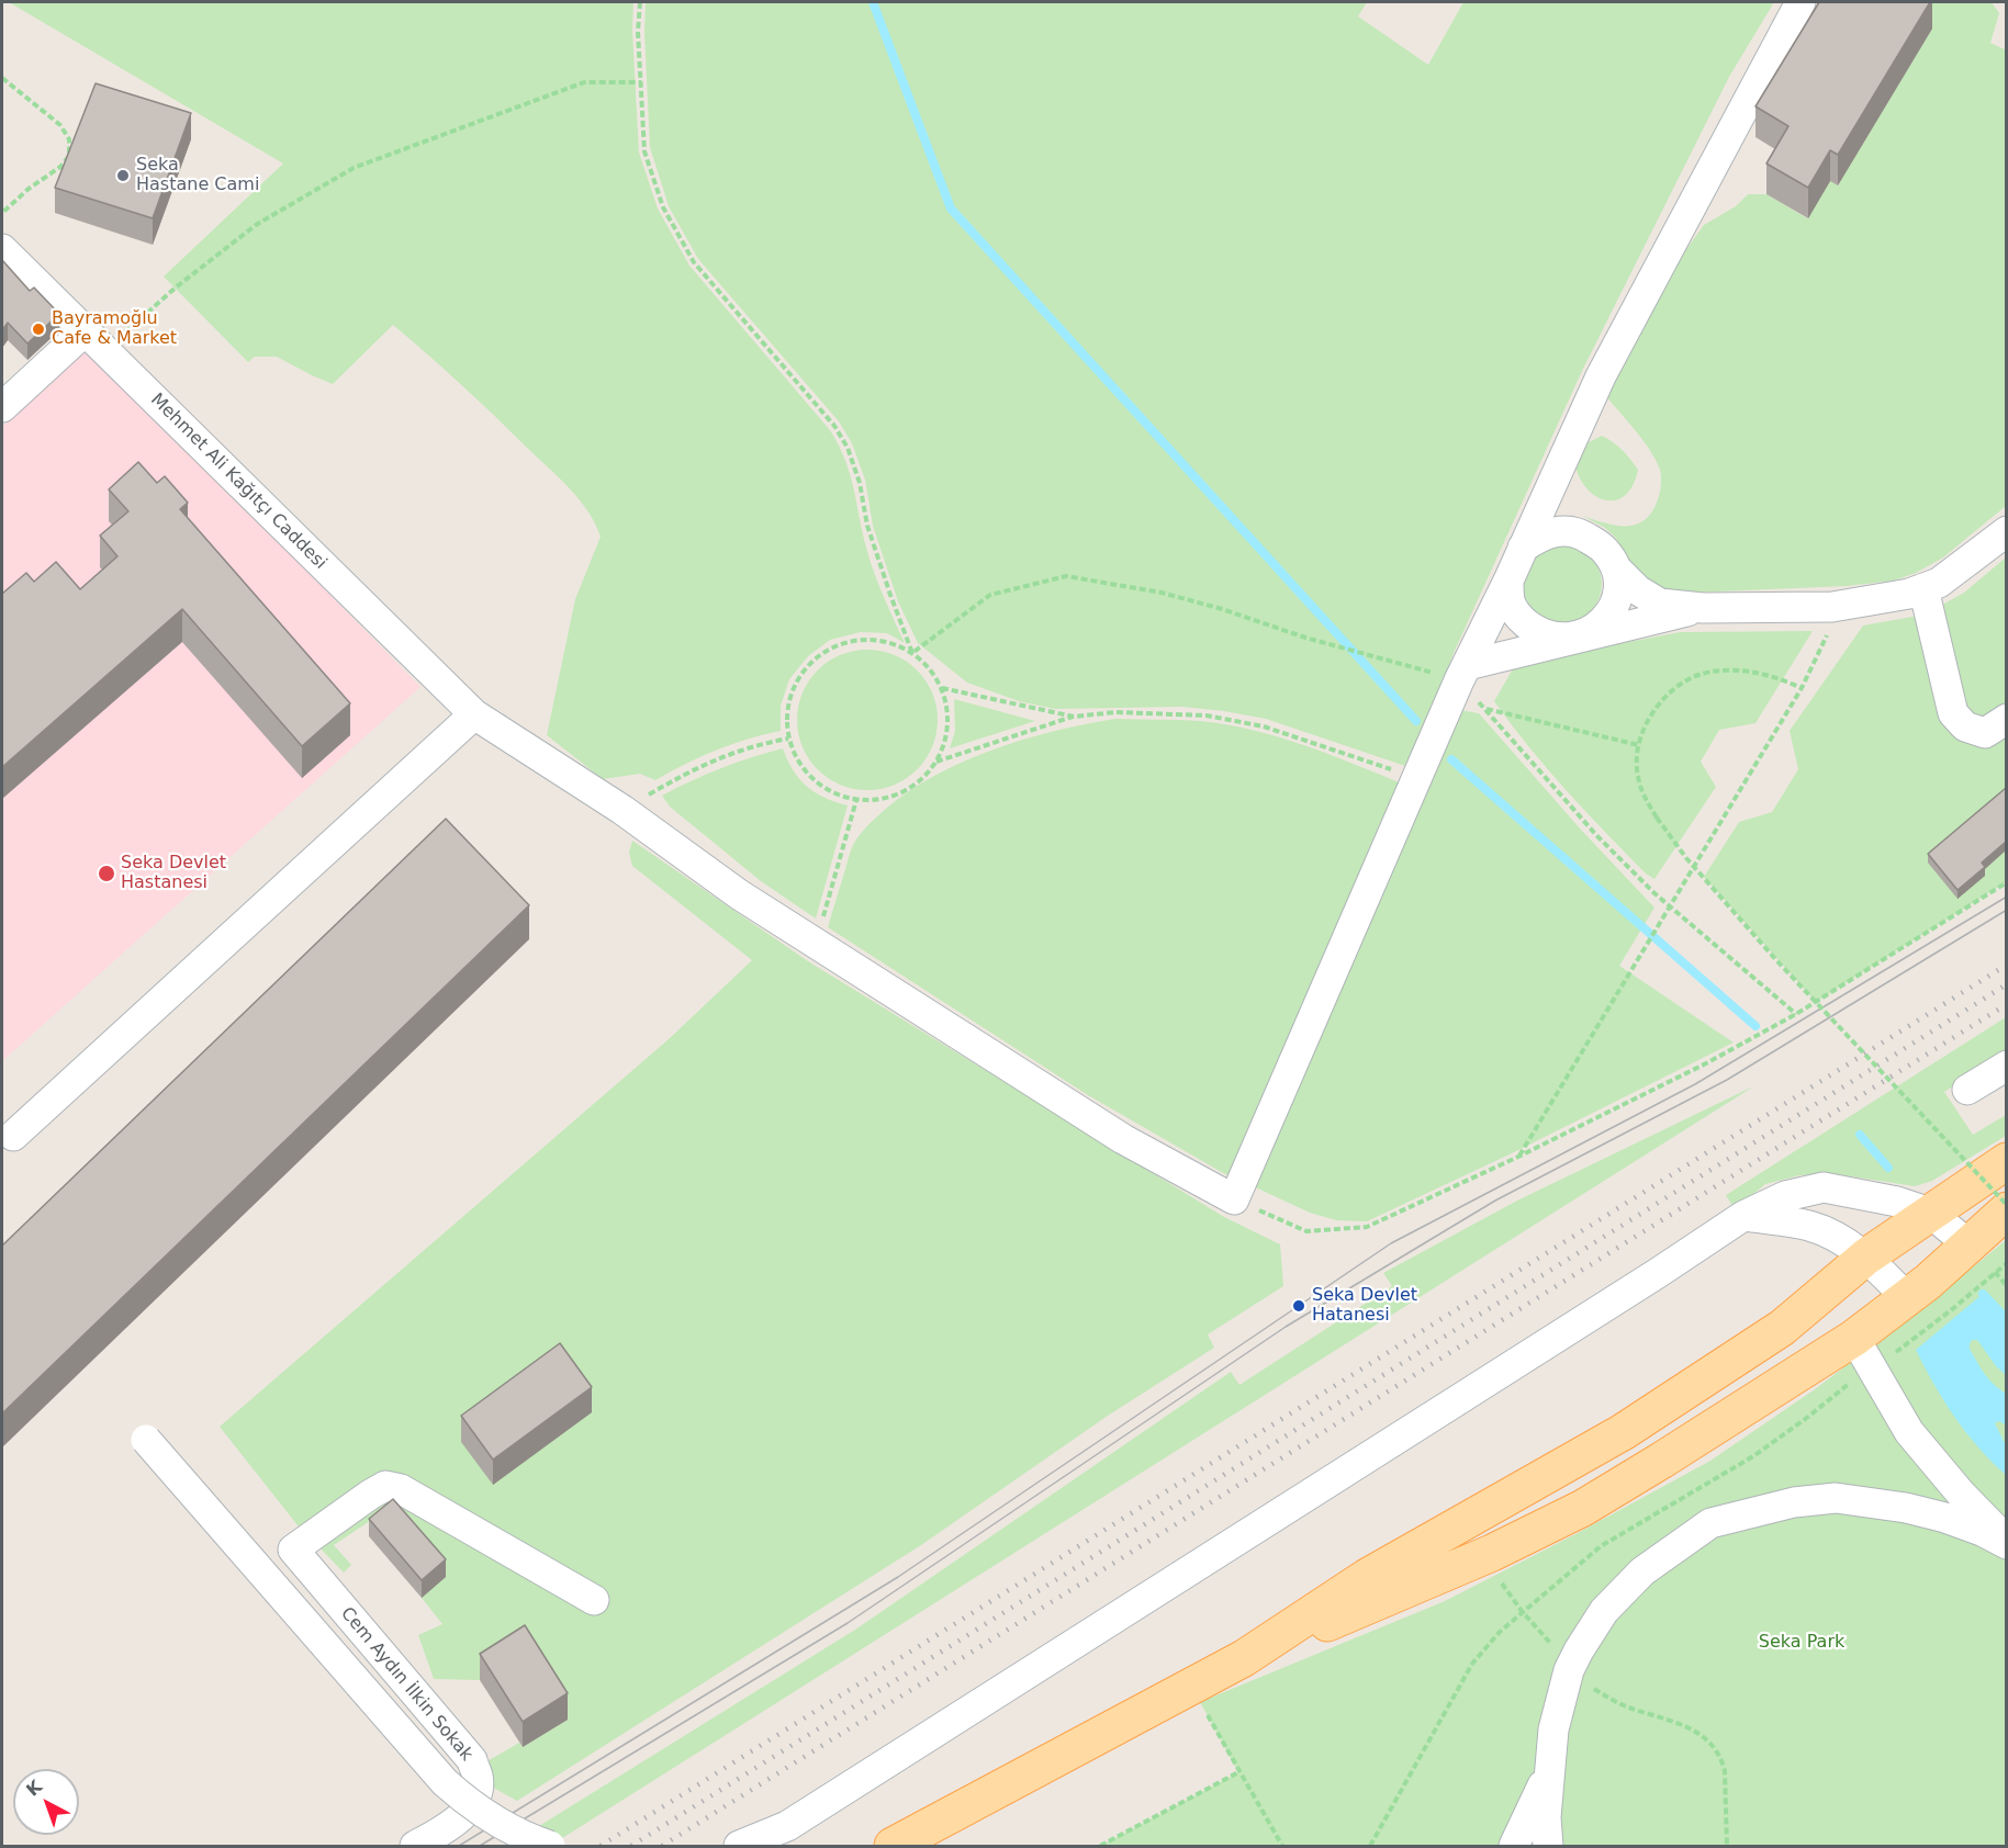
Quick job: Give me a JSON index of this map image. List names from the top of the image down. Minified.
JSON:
{"streets":{"street":["Mehmet Ali Kağıtçı Caddesi","Cem Aydın İlkin Sokak"]},"parks":["Seka Park"],"places":["Seka Hastane Cami","Bayramoğlu Cafe & Market","Seka Devlet Hastanesi","Seka Devlet Hatanesi"],"north":"top left"}
